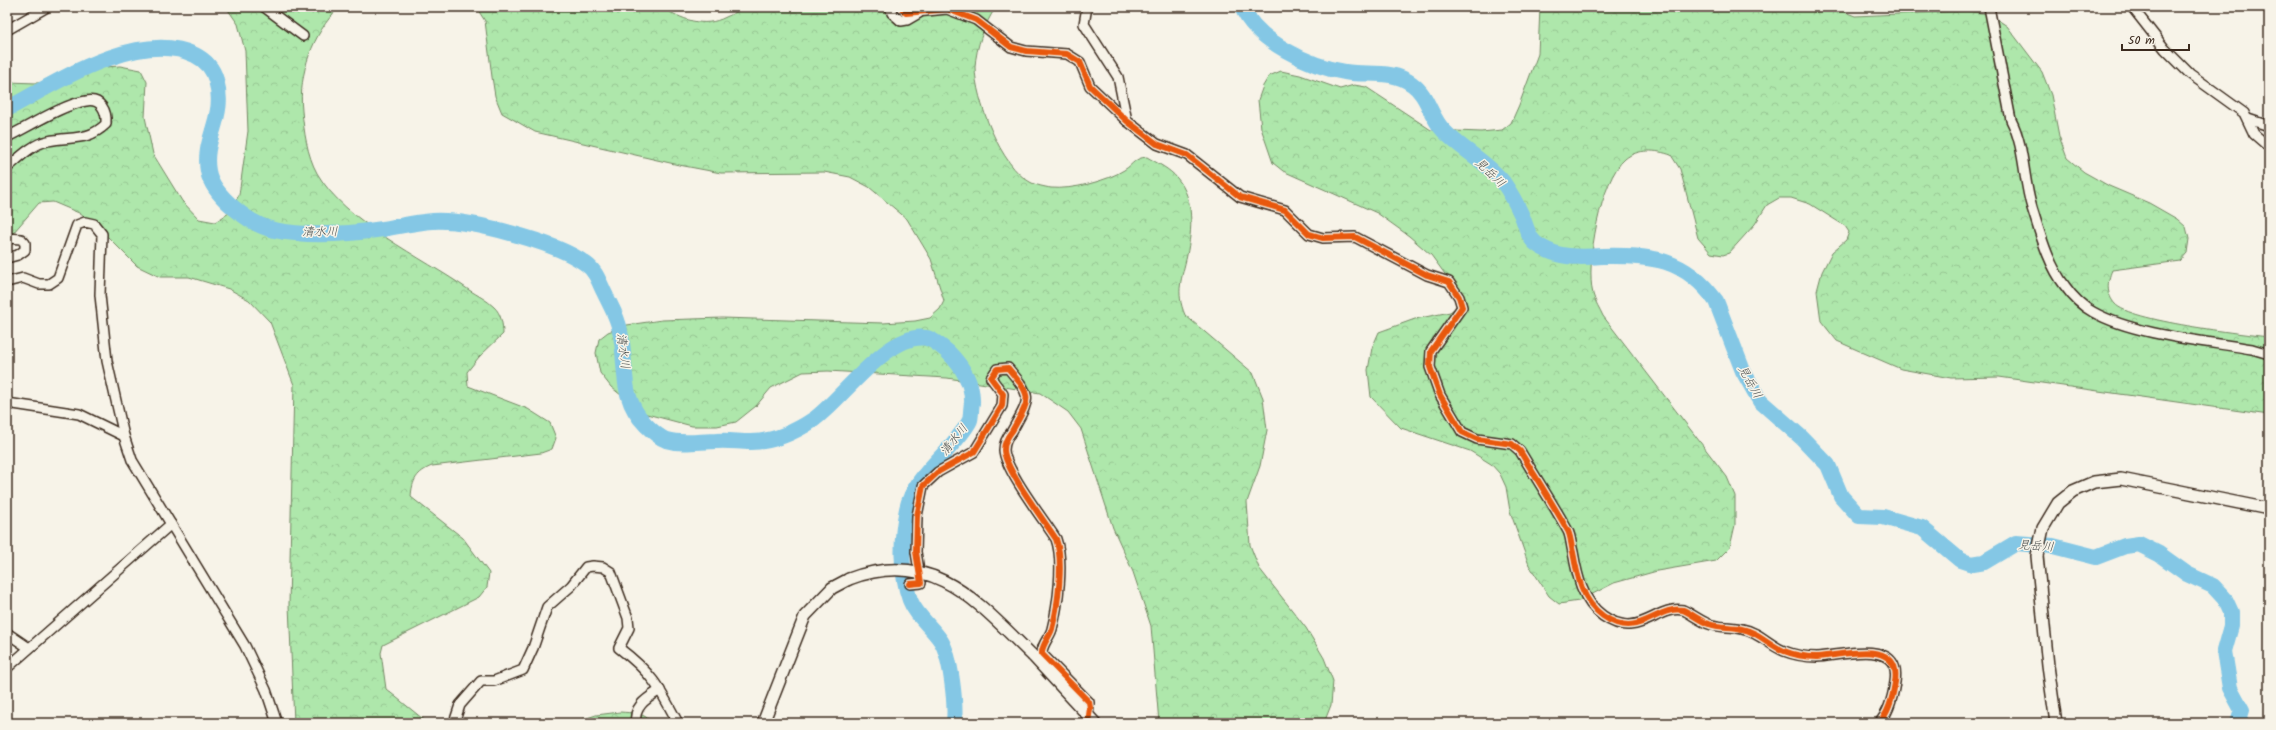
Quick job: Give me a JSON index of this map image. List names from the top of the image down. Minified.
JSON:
{"water":["見岳川","清水川"],"scale_bar":"50 m"}
